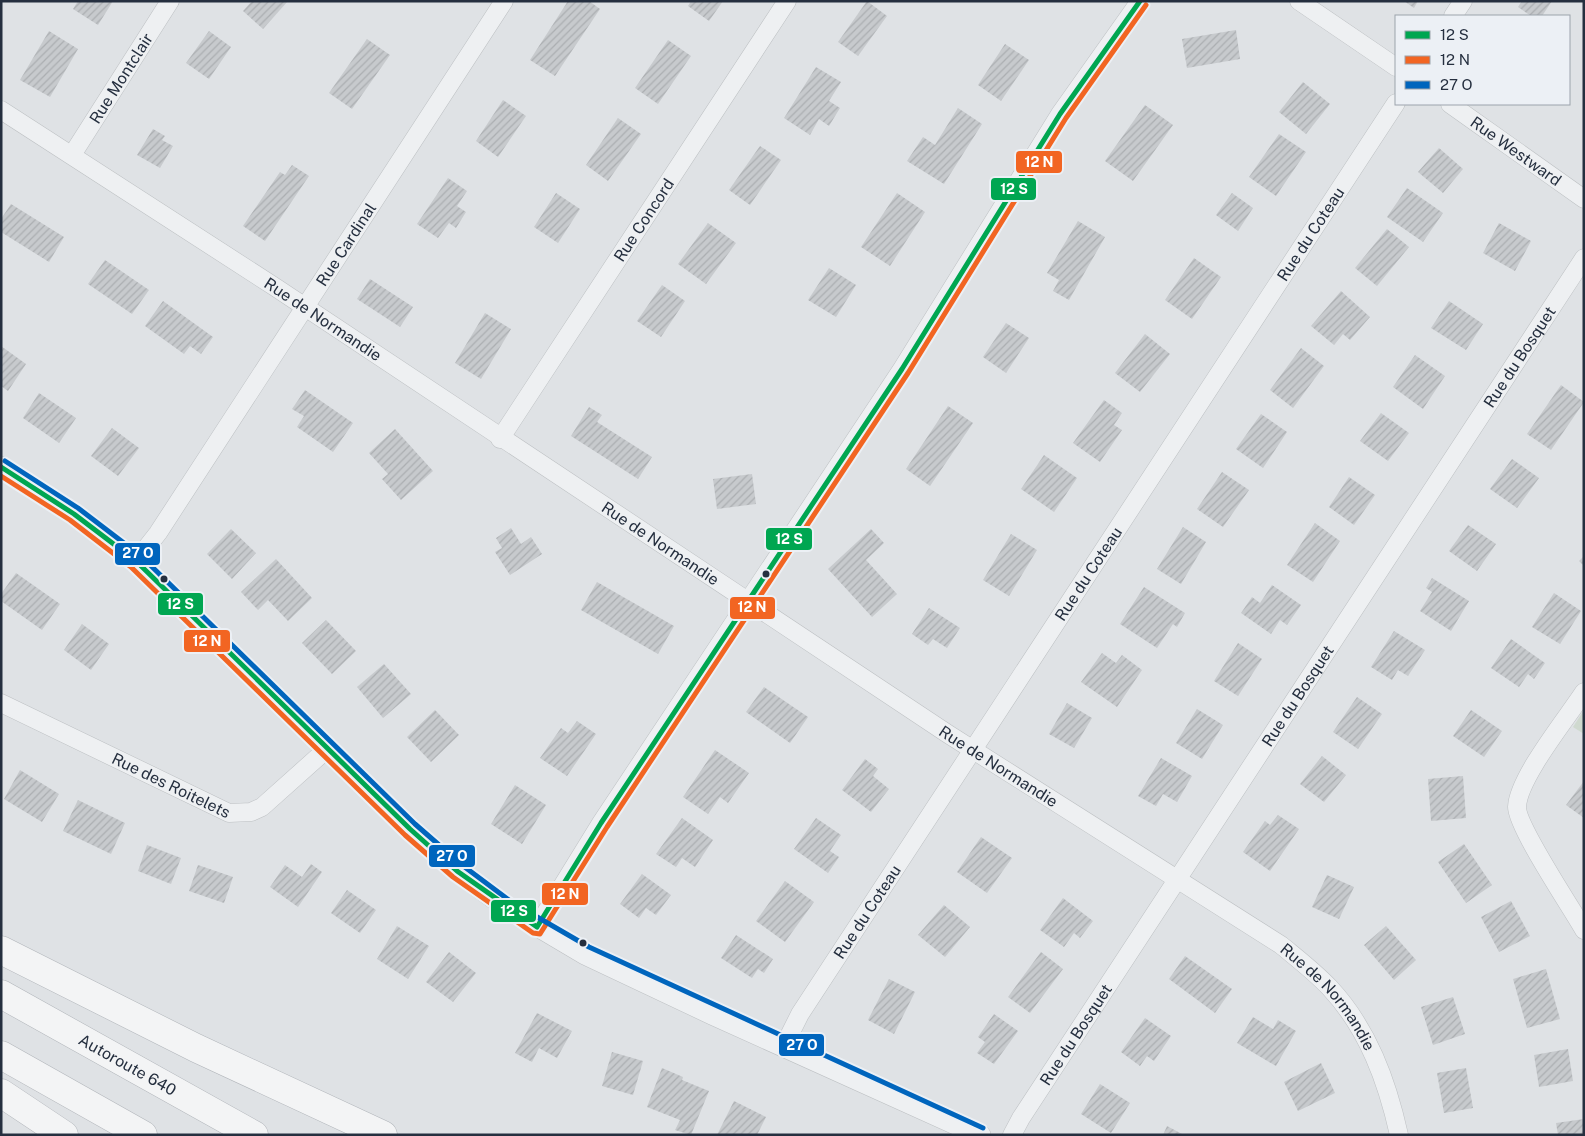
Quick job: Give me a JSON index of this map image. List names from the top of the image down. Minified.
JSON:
{"streets":{"highway":["Autoroute 640"],"street":["Rue Montclair","Rue Westward","Rue Concord","Rue du Coteau","Rue Cardinal","Rue de Normandie","Rue du Bosquet","Rue des Roitelets"]},"crossings":[["Rue Montclair","Rue de Normandie"],["Rue Concord","Rue de Normandie"],["Rue du Coteau","Rue de Normandie"],["Rue Cardinal","Rue de Normandie"],["Rue de Normandie","Rue du Bosquet"]],"legend":["12 S","12 N","27 O"]}
